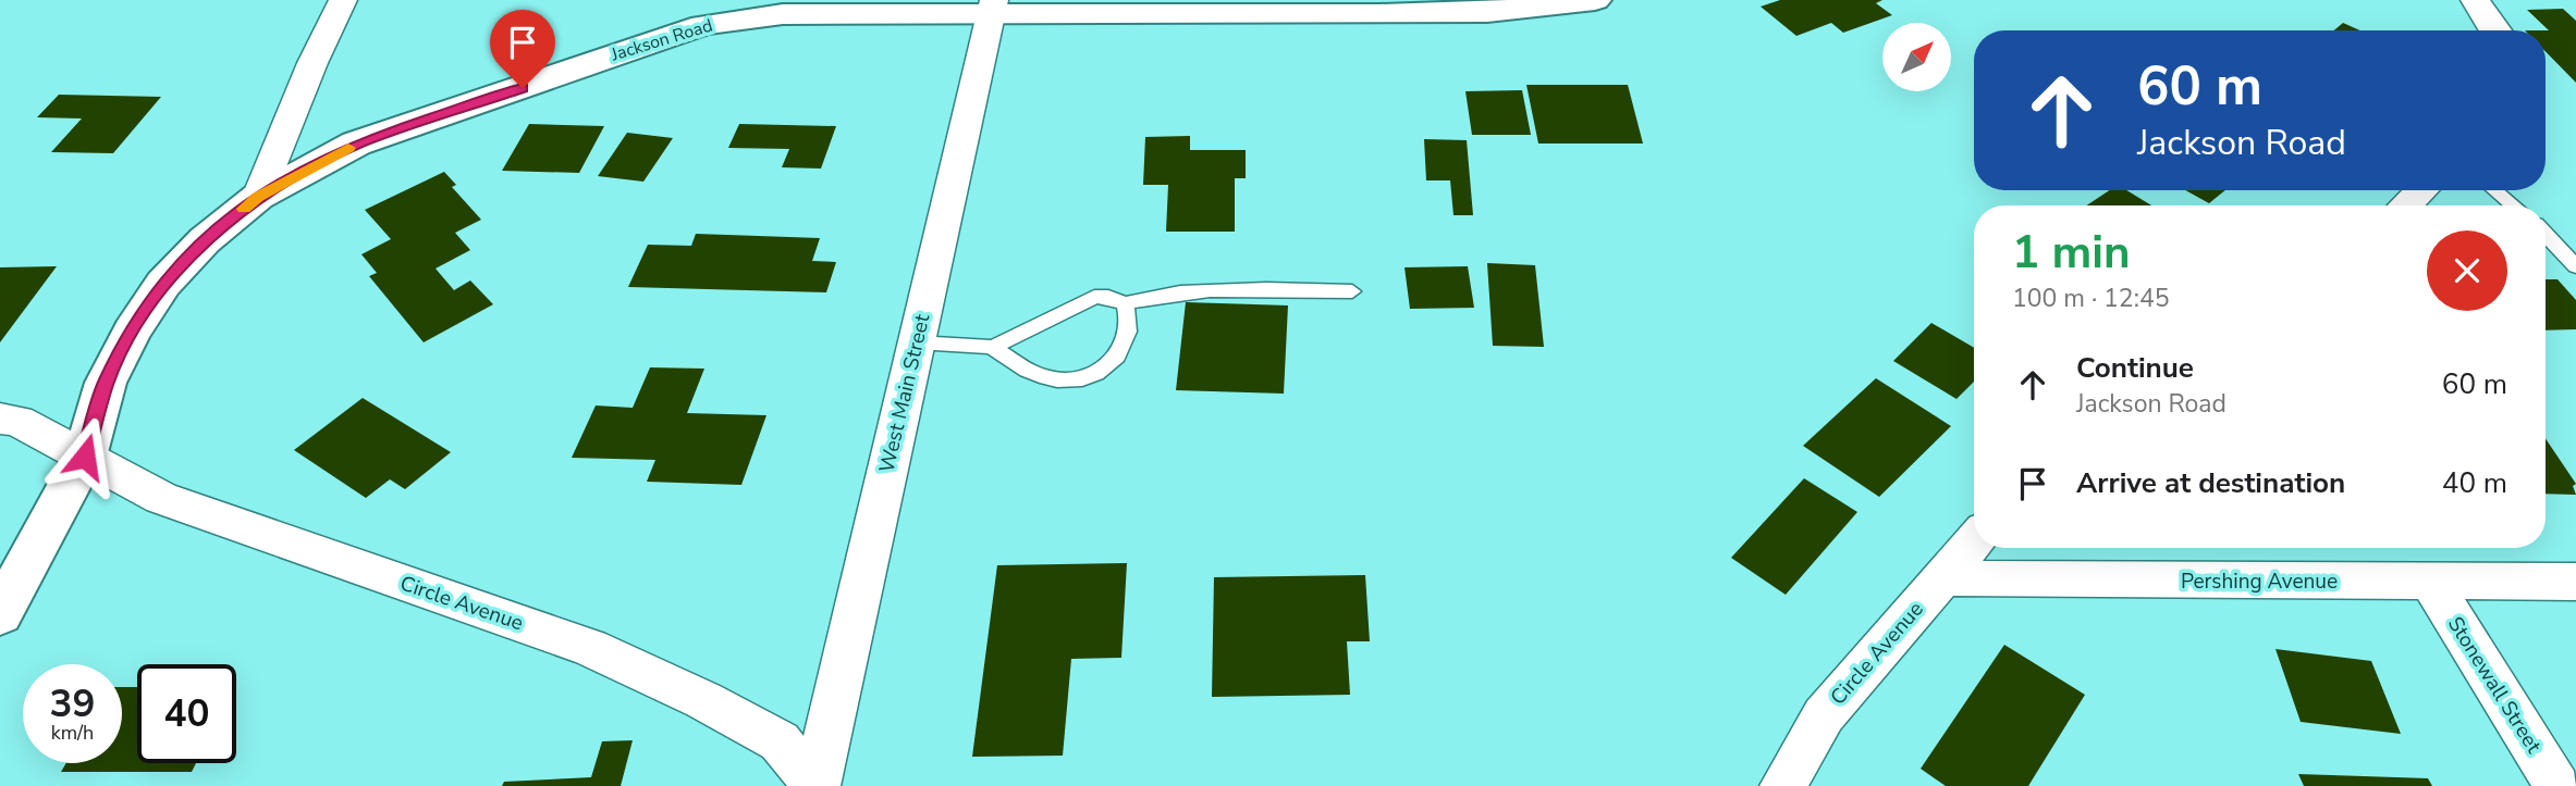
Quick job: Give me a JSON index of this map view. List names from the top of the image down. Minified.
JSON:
{"streets":{"street":["Jackson Road","West Main Street","Pershing Avenue","Circle Avenue","Stonewall Street"]},"crossings":[["Jackson Road","West Main Street"],["Jackson Road","Circle Avenue"],["West Main Street","Circle Avenue"],["Pershing Avenue","Circle Avenue"],["Pershing Avenue","Stonewall Street"]],"north":"top right","page":{"turn":["60 m","Jackson Road"],"heading":["1 min","100 m · 12:45"],"list":[{"name":"Continue","note":"Jackson Road","value":"60 m"},{"name":"Arrive at destination","value":"40 m"}],"speed":"39 km/h","limit":"40"}}
